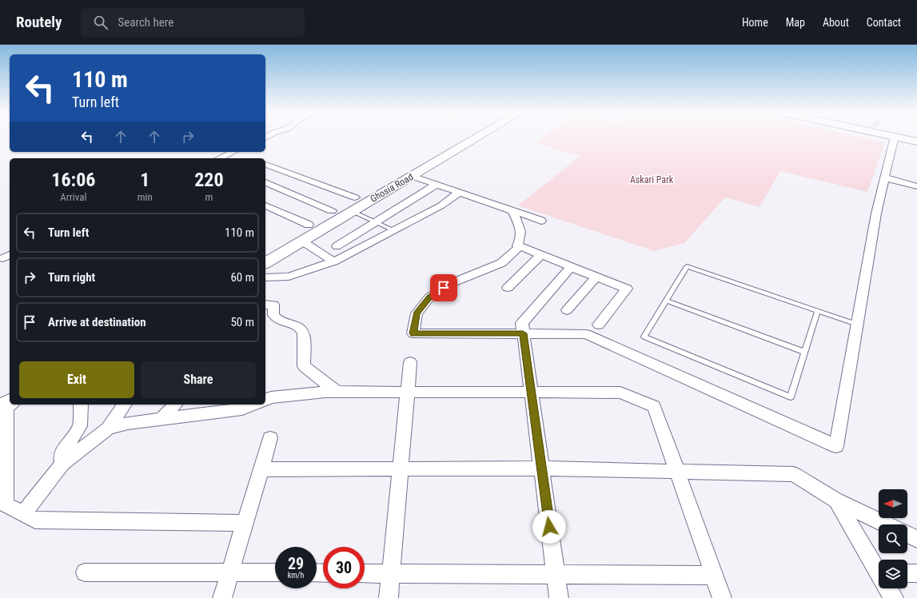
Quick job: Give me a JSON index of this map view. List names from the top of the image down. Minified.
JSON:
{"streets":{"main road":["Ghosia Road"]},"parks":["Askari Park"],"north":"left","page":{"header":"Routely","search":"Search here","nav":["Home","Map","About","Contact"],"turn":["110 m","Turn left"],"eta":["16:06","Arrival","1","min","220","m"],"list":[{"name":"Turn left","value":"110 m"},{"name":"Turn right","value":"60 m"},{"name":"Arrive at destination","value":"50 m"}],"buttons":["Exit","Share"],"speed":"29 km/h","limit":"30"}}
